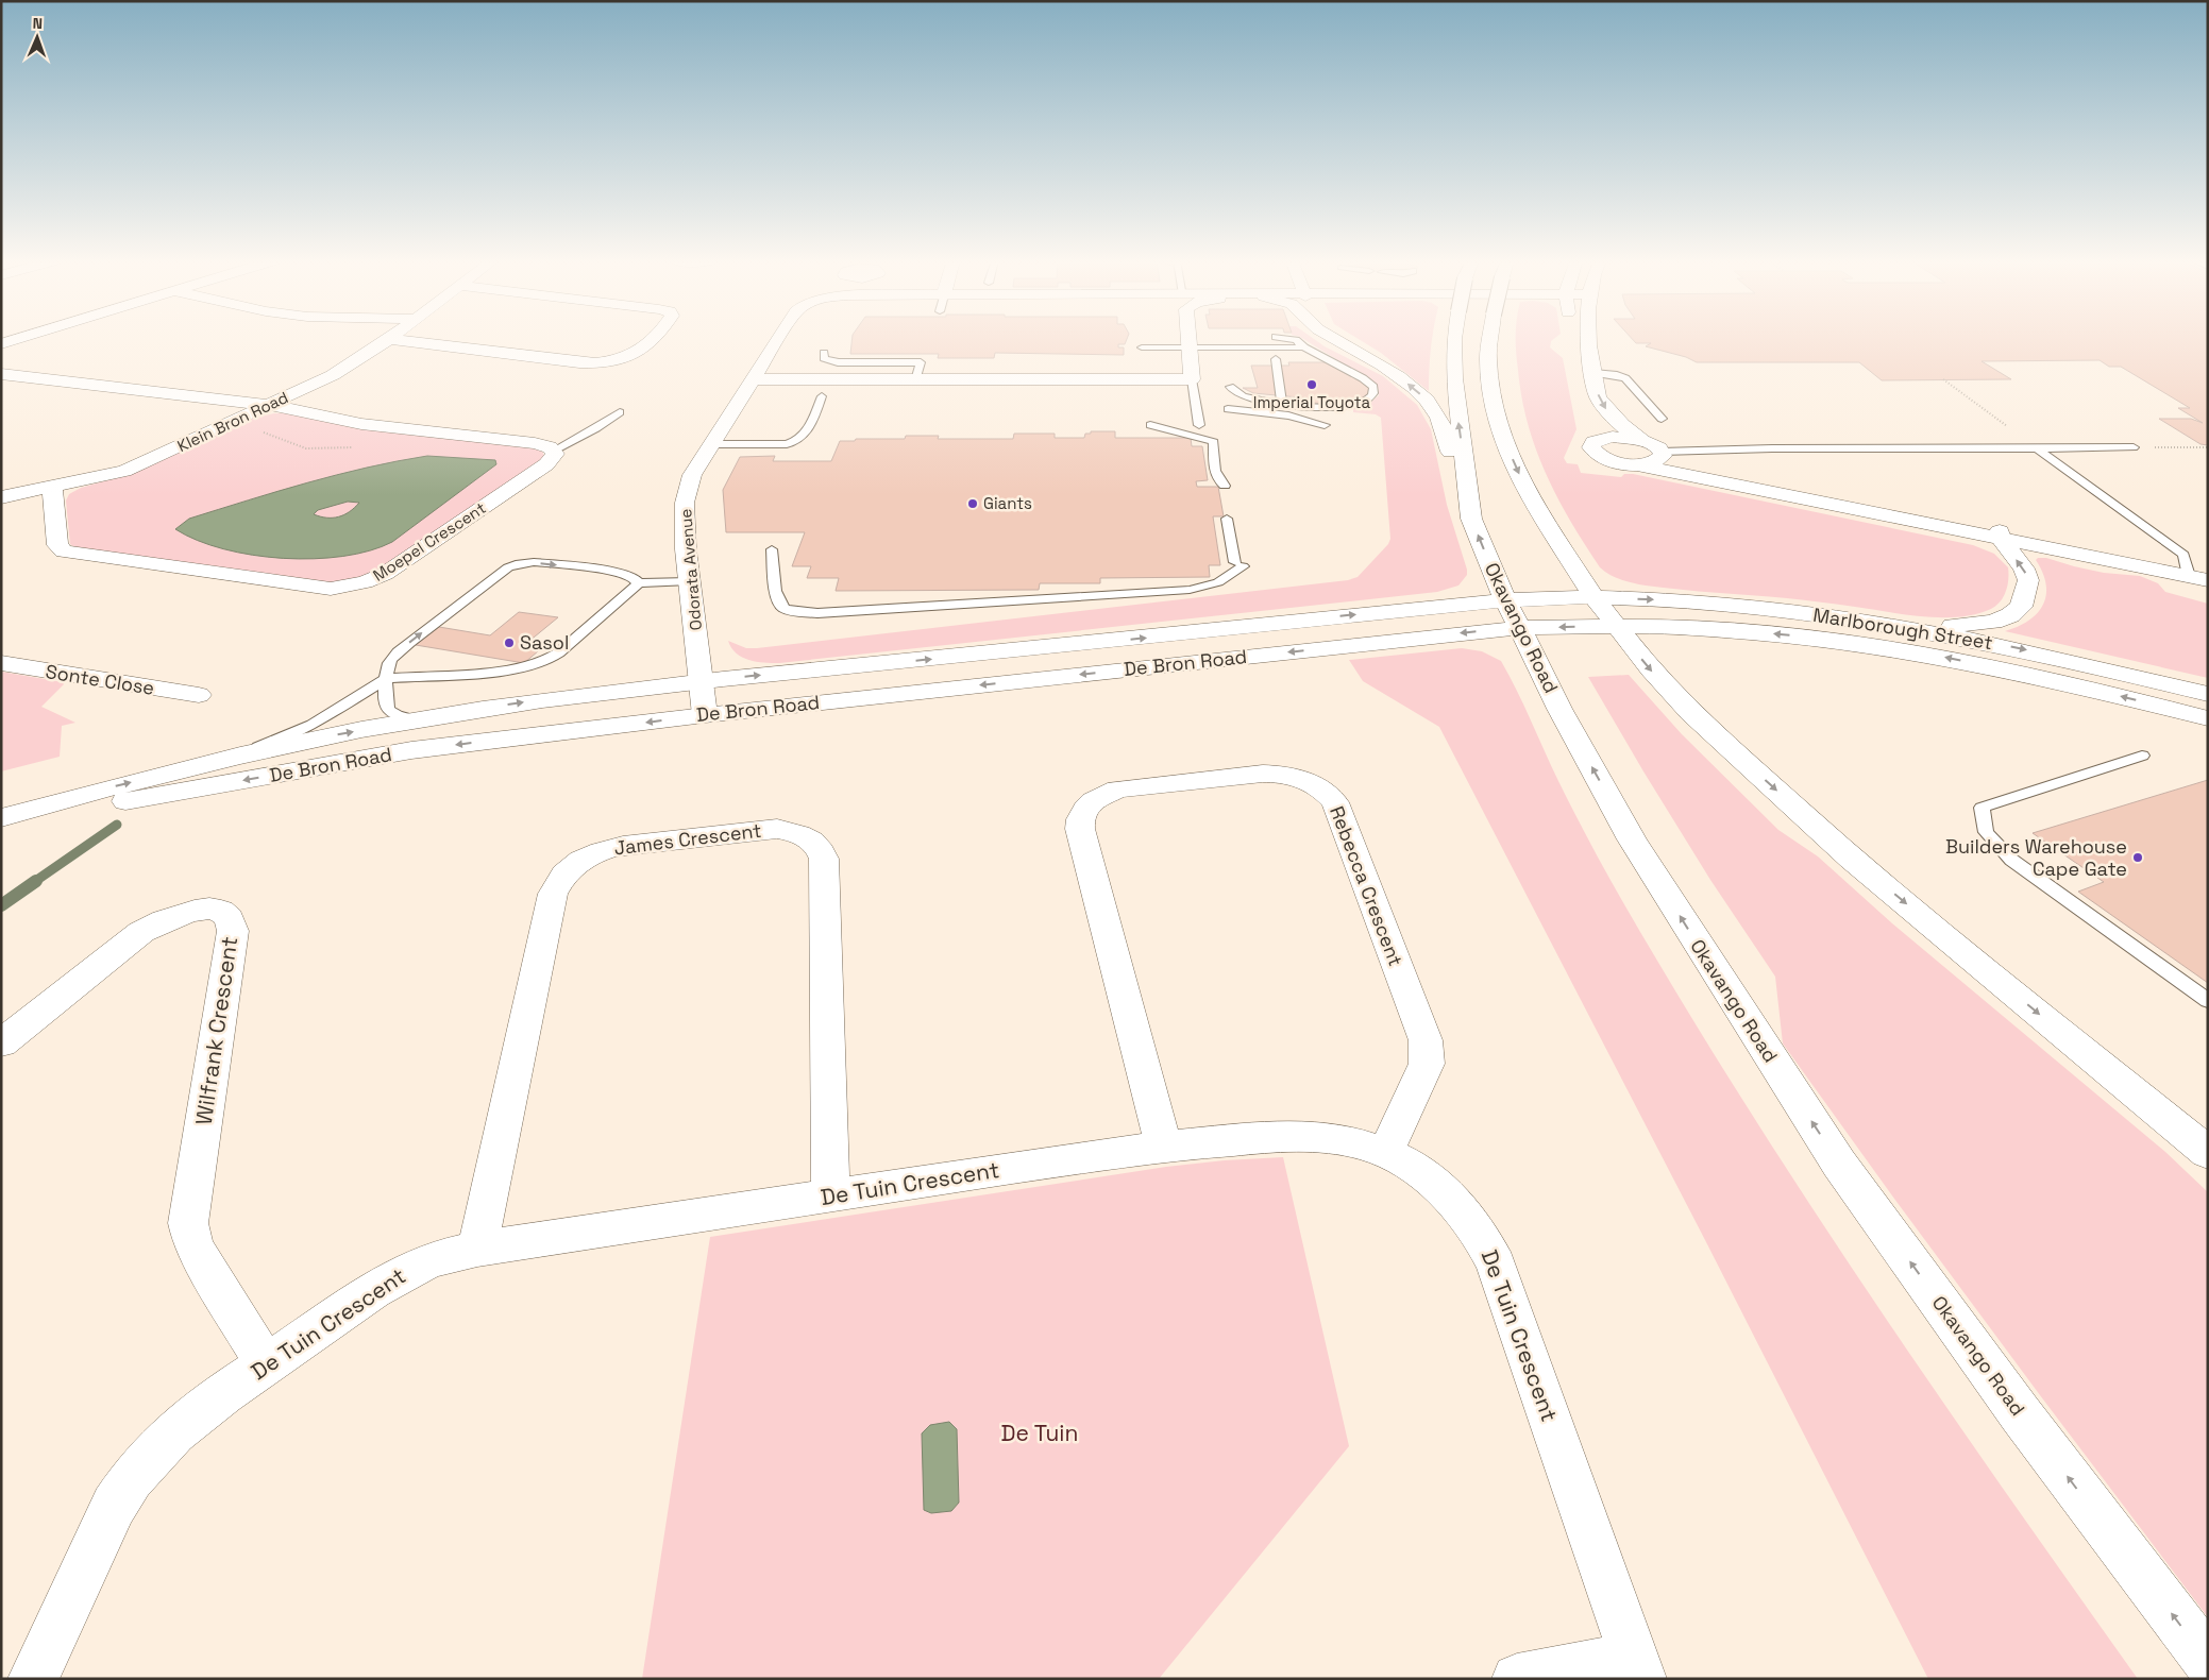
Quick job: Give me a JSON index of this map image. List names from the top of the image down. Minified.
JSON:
{"streets":{"street":["Klein Bron Road","Moepel Crescent","Odorata Avenue","Okavango Road","Marlborough Street","De Bron Road","Sonte Close","James Crescent","Rebecca Crescent","Wilfrank Crescent","De Tuin Crescent"]},"crossings":[["Klein Bron Road","Moepel Crescent"],["Odorata Avenue","De Bron Road"],["Okavango Road","Marlborough Street"],["Okavango Road","De Bron Road"],["Marlborough Street","De Bron Road"],["James Crescent","De Tuin Crescent"],["Rebecca Crescent","De Tuin Crescent"],["Wilfrank Crescent","De Tuin Crescent"]],"parks":["De Tuin"],"places":["Imperial Toyota","Giants","Sasol","Builders Warehouse Cape Gate"],"north":"top"}
